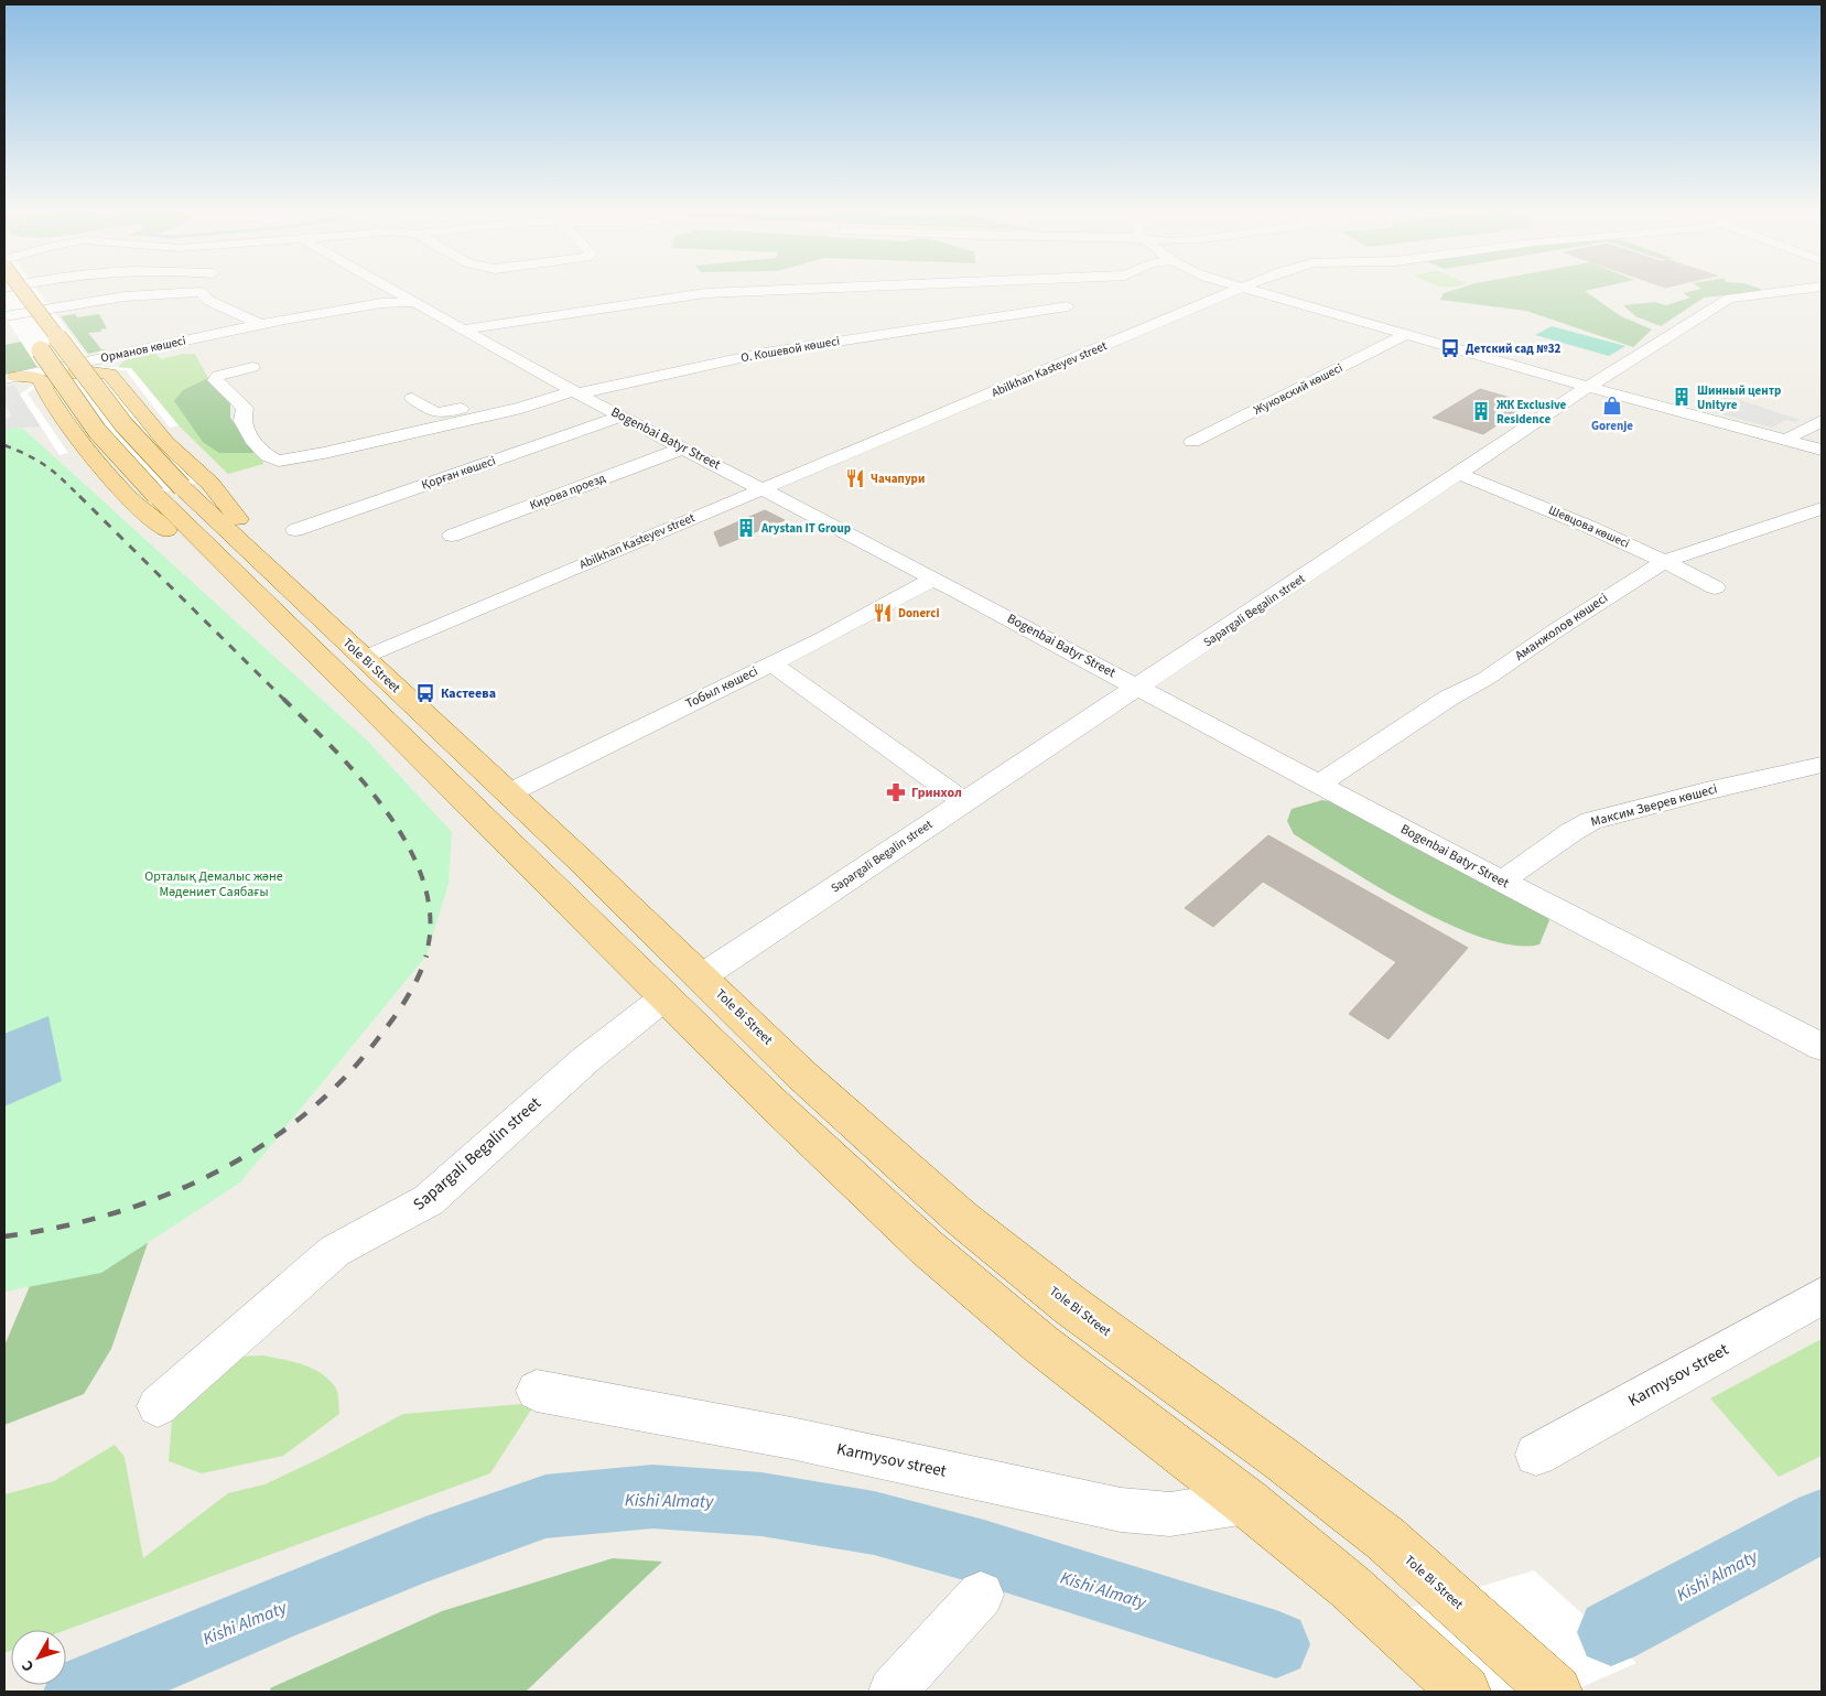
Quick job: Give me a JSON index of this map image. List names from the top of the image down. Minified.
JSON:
{"streets":{"main road":["Tole Bi Street"],"street":["Орманов көшесі","О. Кошевой көшесі","Abilkhan Kasteyev street","Жуковский көшесі","Bogenbai Batyr Street","Қорған көшесі","Кирова проезд","Шевцова көшесі","Sapargali Begalin street","Аманжолов көшесі","Тобыл көшесі","Максим Зверев көшесі","Karmysov street"]},"crossings":[["Орманов көшесі","Bogenbai Batyr Street"],["О. Кошевой көшесі","Bogenbai Batyr Street"],["Abilkhan Kasteyev street","Bogenbai Batyr Street"],["Abilkhan Kasteyev street","Tole Bi Street"],["Bogenbai Batyr Street","Қорған көшесі"],["Bogenbai Batyr Street","Кирова проезд"],["Bogenbai Batyr Street","Sapargali Begalin street"],["Bogenbai Batyr Street","Аманжолов көшесі"],["Bogenbai Batyr Street","Тобыл көшесі"],["Bogenbai Batyr Street","Максим Зверев көшесі"],["Шевцова көшесі","Sapargali Begalin street"],["Шевцова көшесі","Аманжолов көшесі"],["Sapargali Begalin street","Tole Bi Street"],["Tole Bi Street","Тобыл көшесі"],["Tole Bi Street","Karmysov street"]],"water":["Kіshі Almaty"],"parks":["Орталық Демалыс және Мәдениет Саябағы"],"places":{"bus stop":["Детский сад №32","Кастеева"],"building":["Шинный центр Unityre","ЖК Exclusive Residence","Arystan IT Group"],"shop":["Gorenje"],"restaurant":["Чачапури","Donerci"],"pharmacy":["Гринхол"]},"north":"bottom left"}
